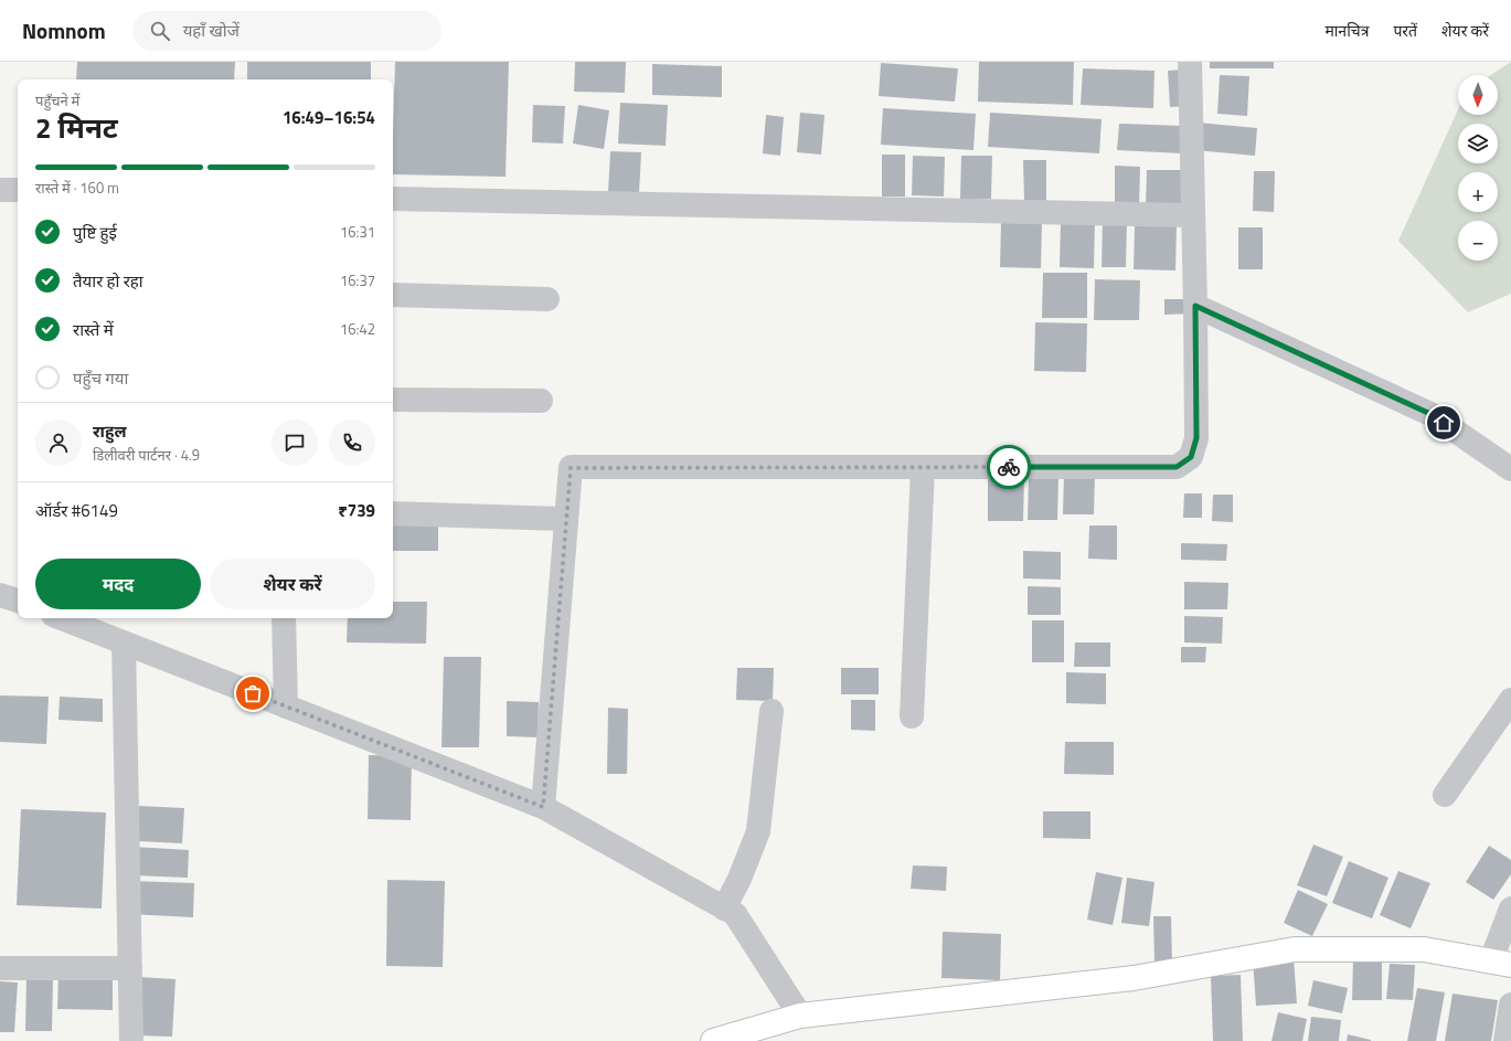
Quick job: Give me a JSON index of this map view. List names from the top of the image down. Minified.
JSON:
{"north":"bottom","page":{"header":"Nomnom","search":"यहाँ खोजें","nav":["मानचित्र","परतें","शेयर करें"],"map_buttons":["+","−"],"heading":["2 मिनट","पहुँचने में","16:49–16:54"],"panel":["राहुल","डिलीवरी पार्टनर · 4.9","ऑर्डर #6149","₹739"],"bar":"रास्ते में · 160 m","list":[["पुष्टि हुई","16:31"],["तैयार हो रहा","16:37"],["रास्ते में","16:42"],"पहुँच गया"],"buttons":["मदद","शेयर करें"]}}
